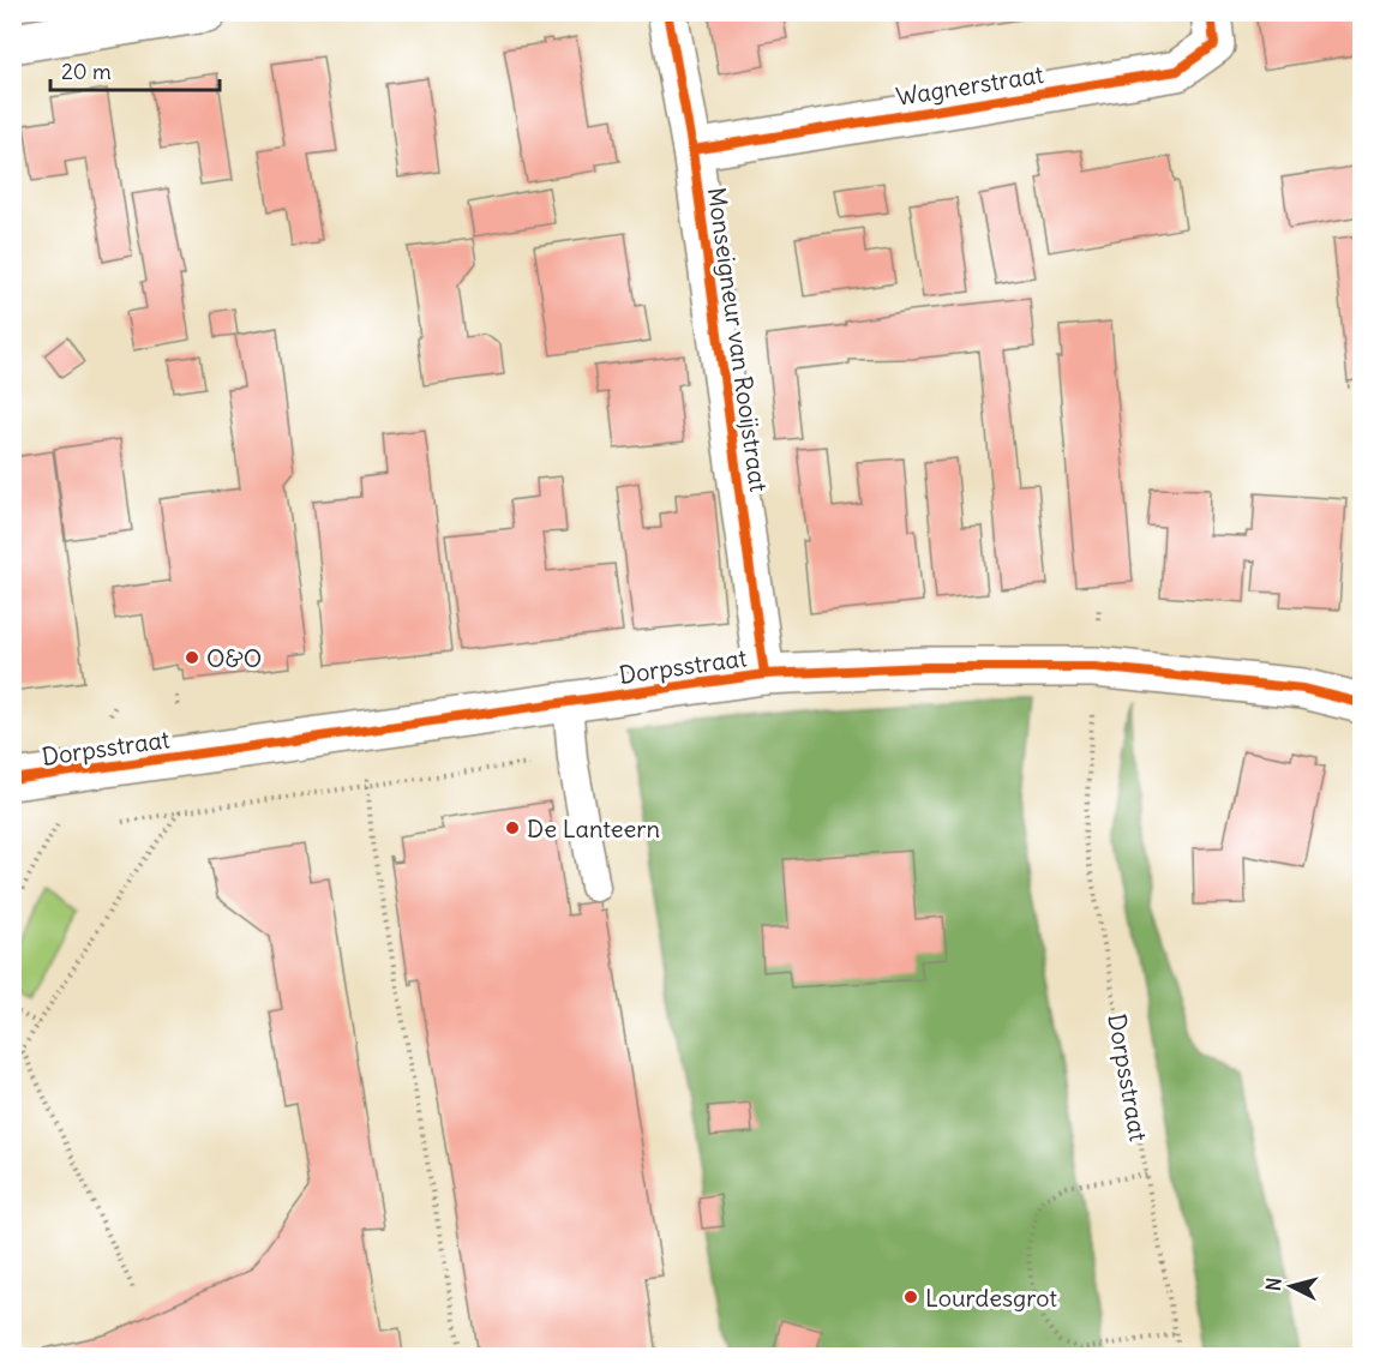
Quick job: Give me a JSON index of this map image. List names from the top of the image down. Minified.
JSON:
{"streets":{"street":["Wagnerstraat","Monseigneur van Rooijstraat","Dorpsstraat"]},"crossings":[["Wagnerstraat","Monseigneur van Rooijstraat"],["Monseigneur van Rooijstraat","Dorpsstraat"]],"places":["O&O","De Lanteern","Lourdesgrot"],"scale_bar":"20 m","north":"left"}
